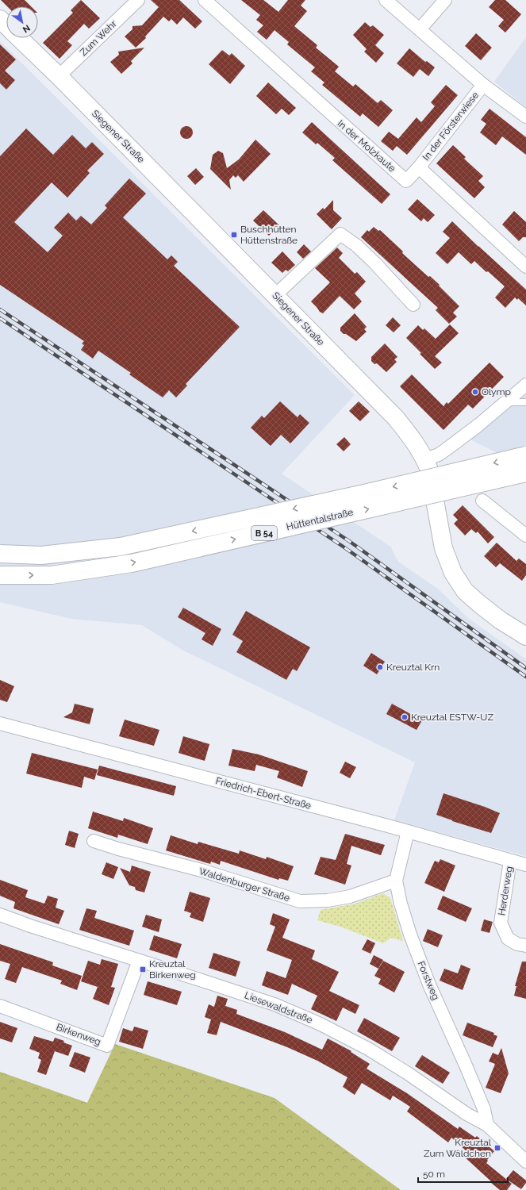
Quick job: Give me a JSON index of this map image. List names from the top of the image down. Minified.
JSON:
{"streets":{"main road":["Siegener Straße","Hüttentalstraße","B 54"],"street":["Zum Wehr","In der Försterwiese","In der Molzkaute","Friedrich-Ebert-Straße","Waldenburger Straße","Herderweg","Forstweg","Liesewaldstraße","Birkenweg"]},"crossings":[["Zum Wehr","Siegener Straße"],["In der Försterwiese","In der Molzkaute"],["Friedrich-Ebert-Straße","Herderweg"],["Friedrich-Ebert-Straße","Forstweg"],["Waldenburger Straße","Forstweg"],["Forstweg","Liesewaldstraße"],["Liesewaldstraße","Birkenweg"]],"places":{"transit":["Buschhütten Hüttenstraße","Kreuztal Birkenweg","Kreuztal Zum Wäldchen"],"other":["Olymp","Kreuztal Krn","Kreuztal ESTW-UZ"]},"scale_bar":"50 m","north":"bottom right"}
